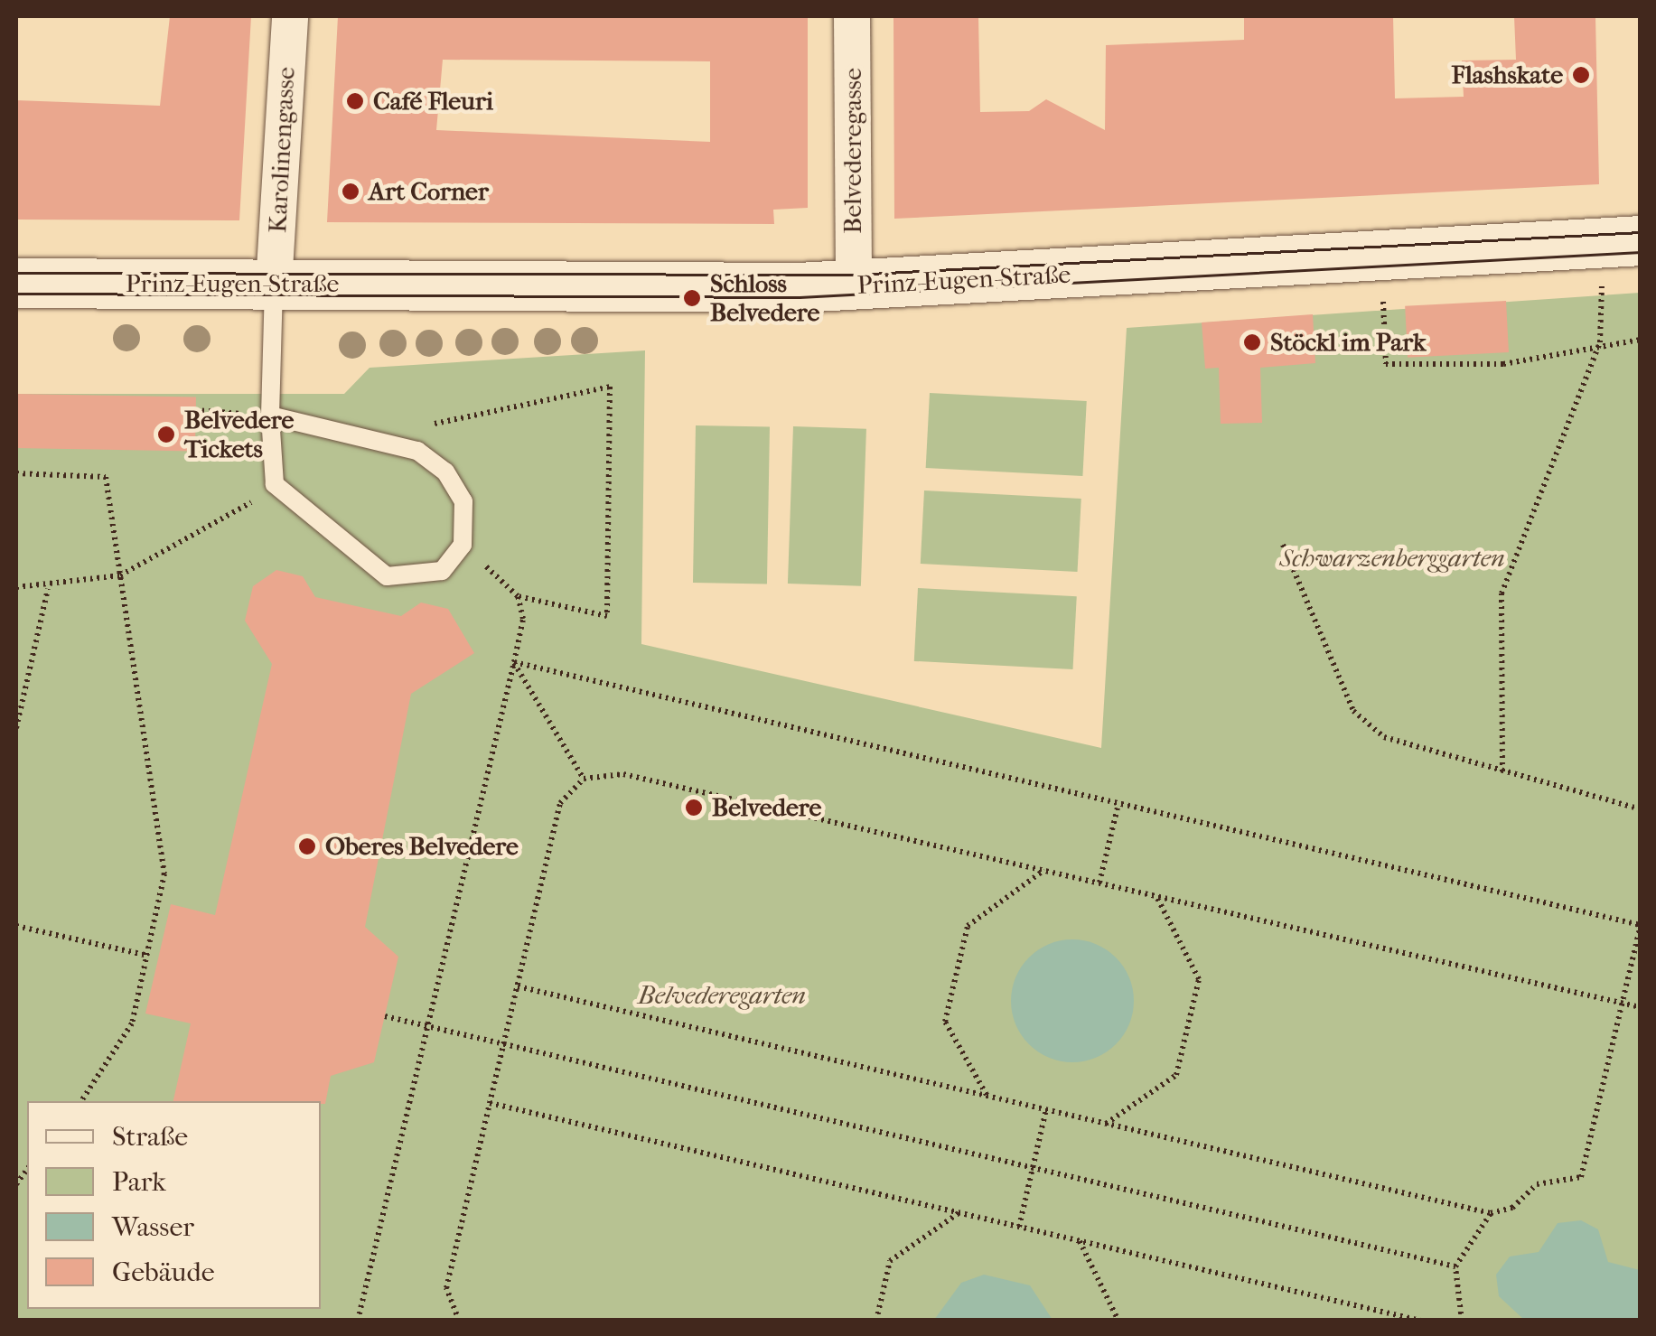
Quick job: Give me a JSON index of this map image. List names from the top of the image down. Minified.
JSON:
{"streets":{"street":["Karolinengasse","Belvederegasse","Prinz-Eugen-Straße"]},"crossings":[["Karolinengasse","Prinz-Eugen-Straße"],["Belvederegasse","Prinz-Eugen-Straße"]],"parks":["Schwarzenberggarten","Belvederegarten"],"places":["Flashskate","Café Fleuri","Art Corner","Schloss Belvedere","Stöckl im Park","Belvedere Tickets","Belvedere","Oberes Belvedere"],"legend":["Straße","Park","Wasser","Gebäude"]}
